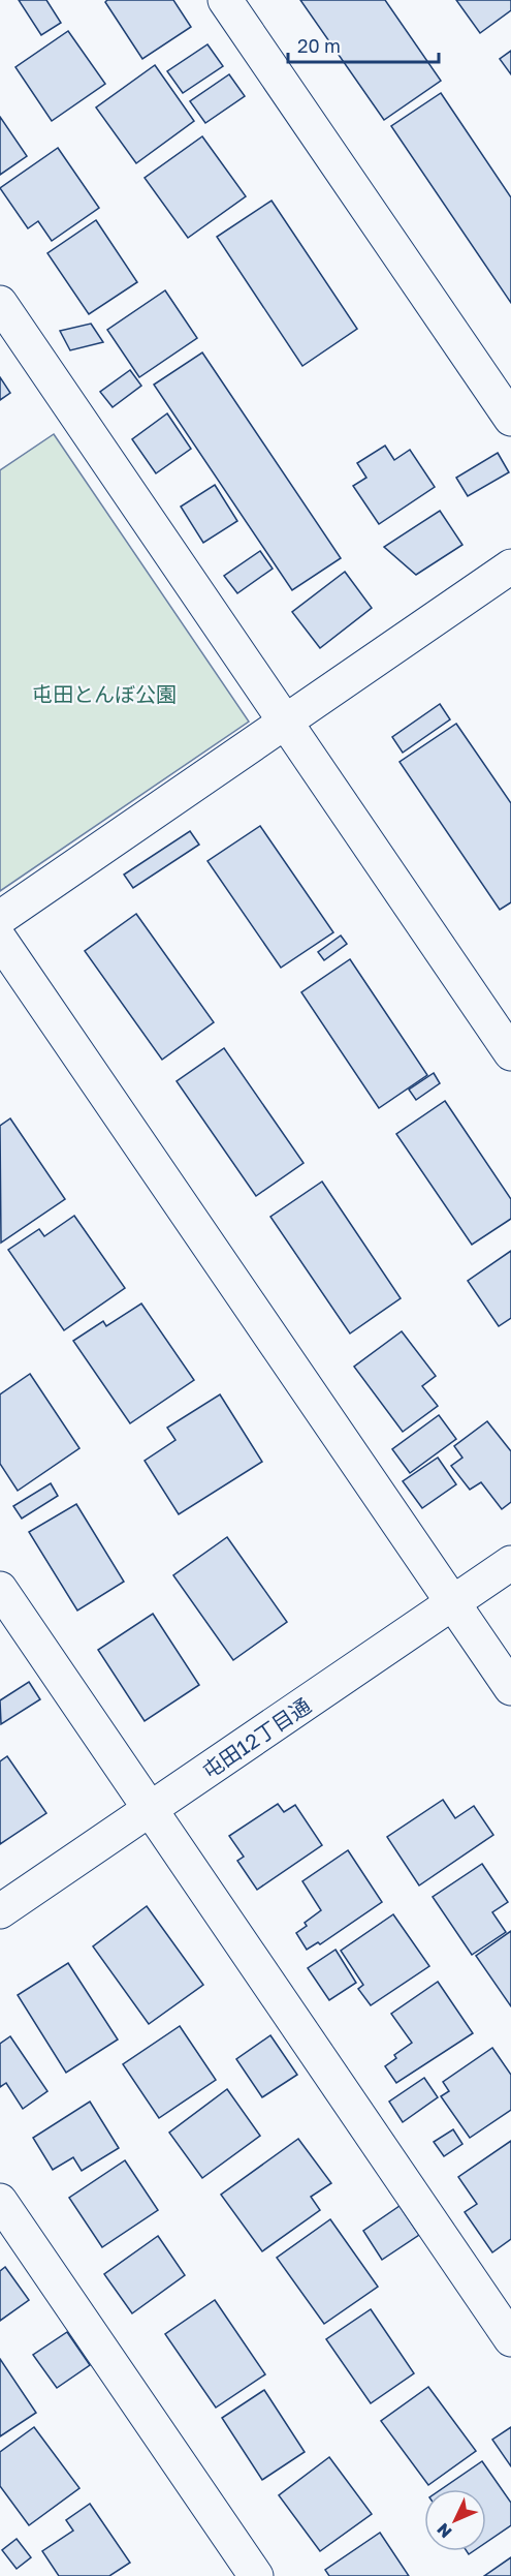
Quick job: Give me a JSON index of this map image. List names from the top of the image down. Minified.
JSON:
{"streets":{"street":["屯田12丁目通"]},"parks":["屯田とんぼ公園"],"scale_bar":"20 m","north":"bottom left"}
